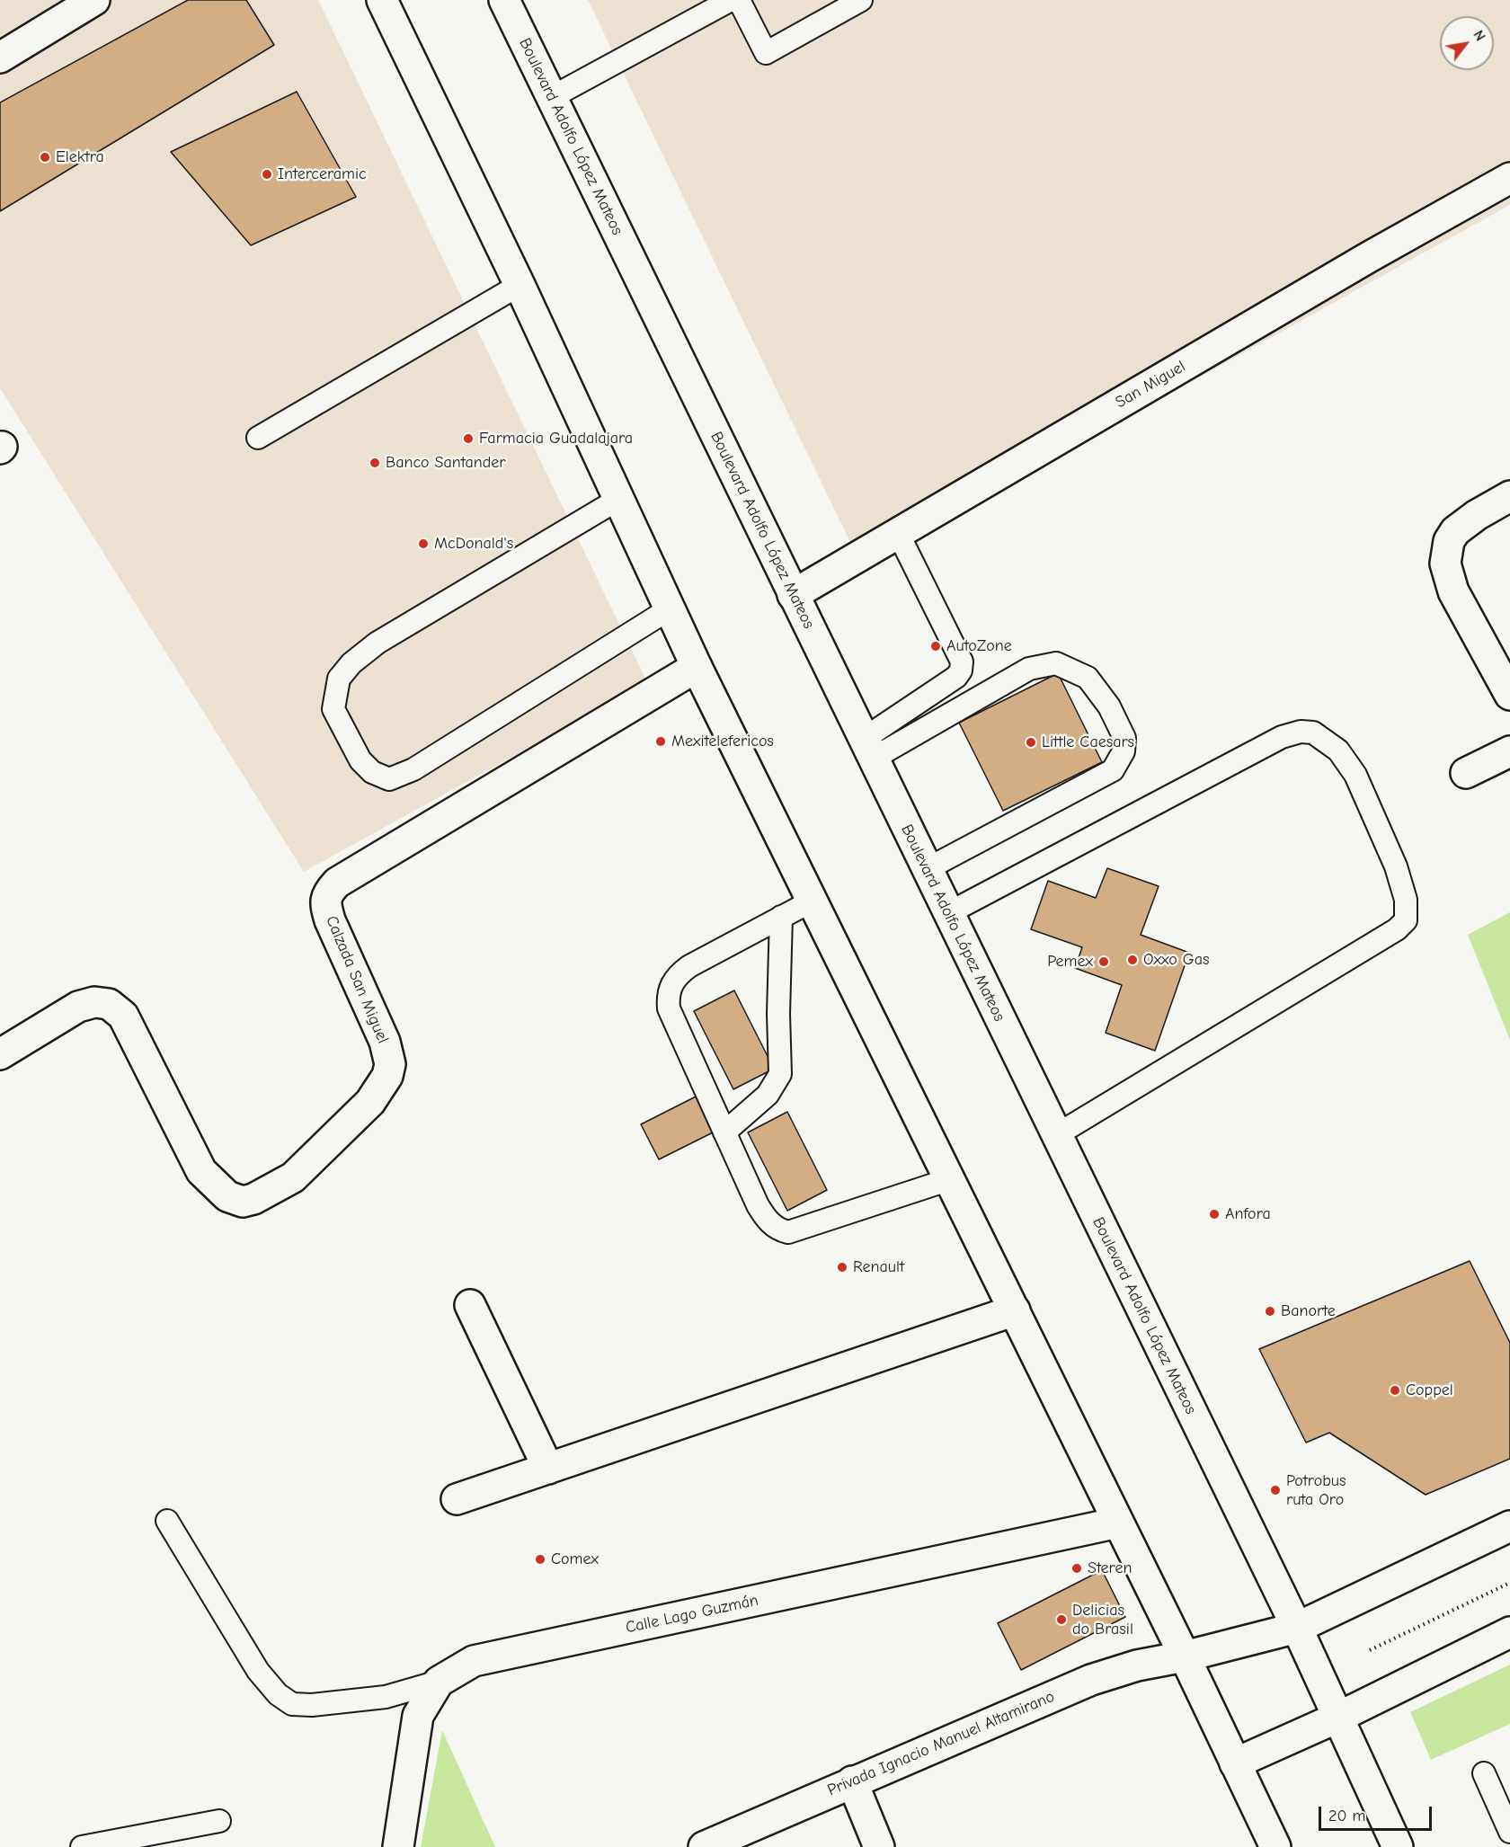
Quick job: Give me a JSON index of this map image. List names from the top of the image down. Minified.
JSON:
{"streets":{"main road":["Boulevard Adolfo López Mateos","San Miguel","Calzada San Miguel","Calle Lago Guzmán","Privada Ignacio Manuel Altamirano"]},"crossings":[["Boulevard Adolfo López Mateos","San Miguel"],["Boulevard Adolfo López Mateos","Privada Ignacio Manuel Altamirano"]],"places":["Elektra","Interceramic","Farmacia Guadalajara","Banco Santander","McDonald's","AutoZone","Mexitelefericos","Little Caesars","Oxxo Gas","Pemex","Anfora","Renault","Banorte","Coppel","Potrobus ruta Oro","Comex","Steren","Delicias do Brasil"],"scale_bar":"20 m","north":"top right"}
